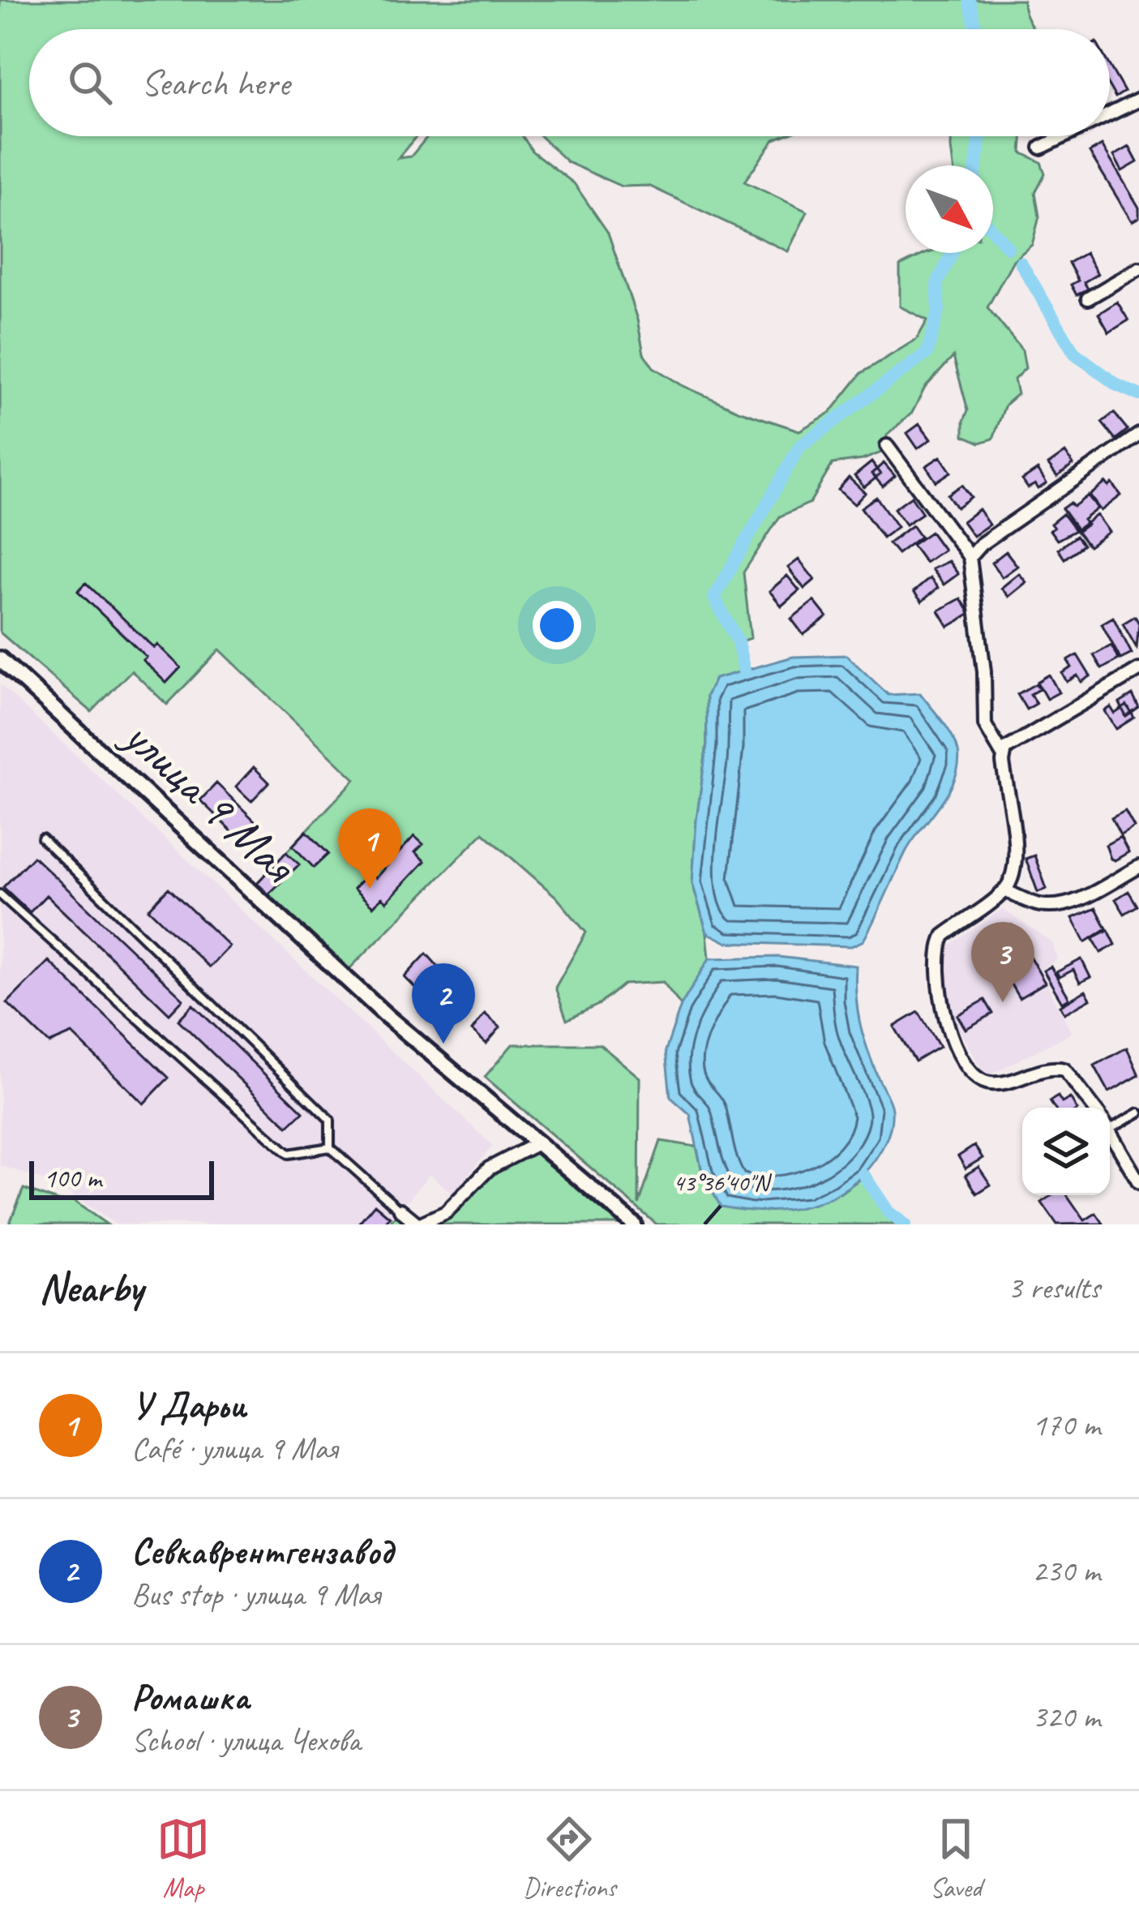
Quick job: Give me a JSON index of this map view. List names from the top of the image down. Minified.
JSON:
{"streets":{"street":["улица 9 Мая"]},"scale_bar":"100 m","north":"bottom right","page":{"search":"Search here","pins":["1","3","2"],"scale":"100 m","heading":["Nearby","3 results"],"list":[{"mark":"1","name":"У Дарьи","note":"Café · улица 9 Мая","value":"170 m"},{"mark":"2","name":"Севкаврентгензавод","note":"Bus stop · улица 9 Мая","value":"230 m"},{"mark":"3","name":"Ромашка","note":"School · улица Чехова","value":"320 m"}],"nav":["Map","Directions","Saved"]},"coordinates":["43°36'40\"N"]}
